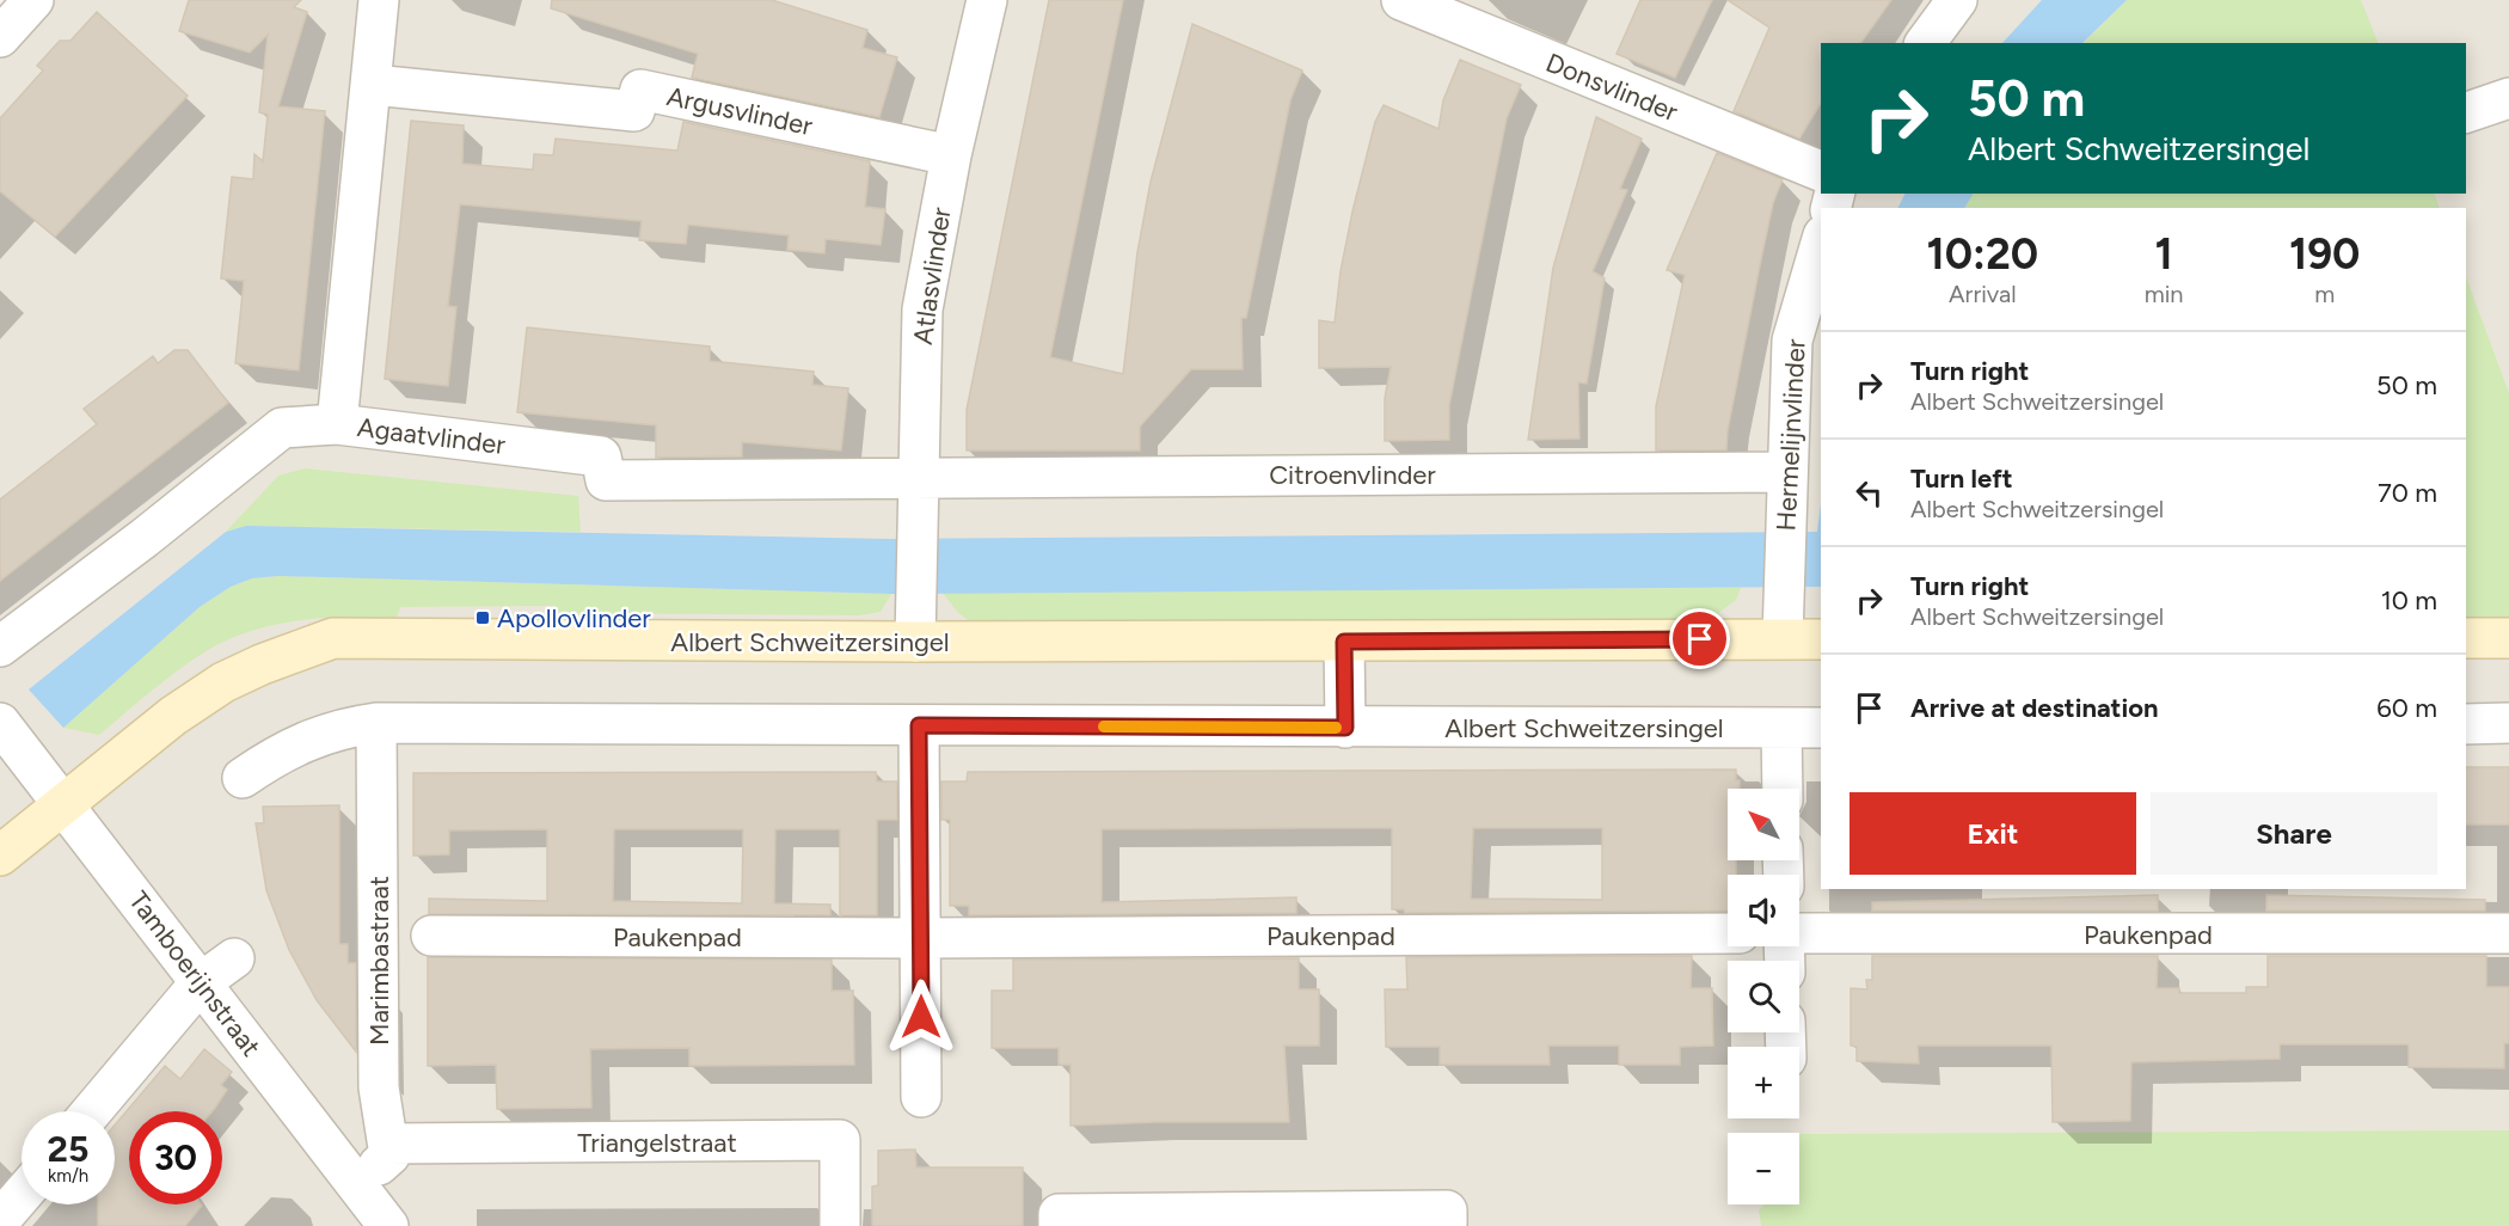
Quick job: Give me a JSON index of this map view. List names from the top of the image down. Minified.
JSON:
{"streets":{"street":["Donsvlinder","Argusvlinder","Atlasvlinder","Hermelijnvlinder","Agaatvlinder","Citroenvlinder","Albert Schweitzersingel","Paukenpad","Marimbastraat","Tamboerijnstraat","Triangelstraat"]},"crossings":[["Argusvlinder","Atlasvlinder"],["Atlasvlinder","Agaatvlinder"],["Atlasvlinder","Citroenvlinder"],["Atlasvlinder","Albert Schweitzersingel"],["Hermelijnvlinder","Citroenvlinder"],["Hermelijnvlinder","Albert Schweitzersingel"],["Agaatvlinder","Citroenvlinder"],["Albert Schweitzersingel","Marimbastraat"],["Albert Schweitzersingel","Tamboerijnstraat"],["Marimbastraat","Triangelstraat"]],"places":{"transit":["Apollovlinder"]},"north":"top left","page":{"turn":["50 m","Albert Schweitzersingel"],"eta":["10:20","Arrival","1","min","190","m"],"list":[{"name":"Turn right","note":"Albert Schweitzersingel","value":"50 m"},{"name":"Turn left","note":"Albert Schweitzersingel","value":"70 m"},{"name":"Turn right","note":"Albert Schweitzersingel","value":"10 m"},{"name":"Arrive at destination","value":"60 m"}],"buttons":["Exit","Share"],"map_buttons":["+","−"],"speed":"25 km/h","limit":"30"}}
